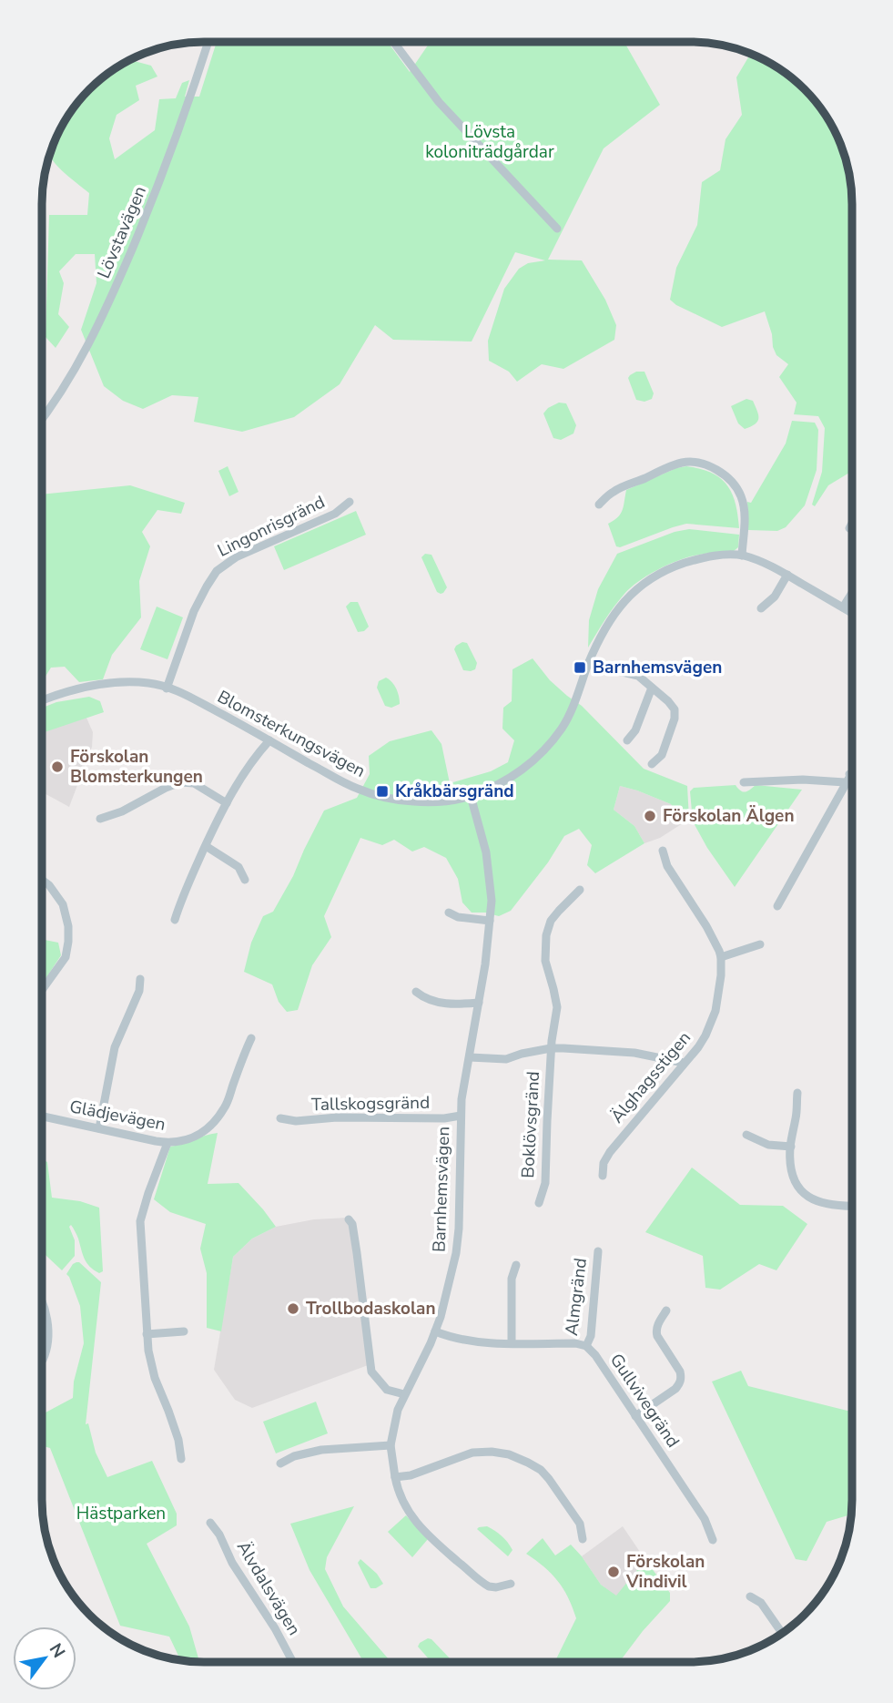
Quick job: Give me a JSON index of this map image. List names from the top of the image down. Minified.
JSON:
{"streets":{"street":["Lövstavägen","Lingonrisgränd","Blomsterkungsvägen","Älghagsstigen","Tallskogsgränd","Glädjevägen","Boklövsgränd","Barnhemsvägen","Almgränd","Gullvivegränd","Älvdalsvägen"]},"crossings":[["Lingonrisgränd","Blomsterkungsvägen"],["Blomsterkungsvägen","Barnhemsvägen"],["Tallskogsgränd","Barnhemsvägen"],["Barnhemsvägen","Gullvivegränd"],["Almgränd","Gullvivegränd"]],"parks":["Lövsta koloniträdgårdar","Hästparken"],"places":{"transit":["Barnhemsvägen","Kråkbärsgränd"],"other":["Förskolan Blomsterkungen","Förskolan Älgen","Trollbodaskolan","Förskolan Vindivil"]},"north":"top right"}
